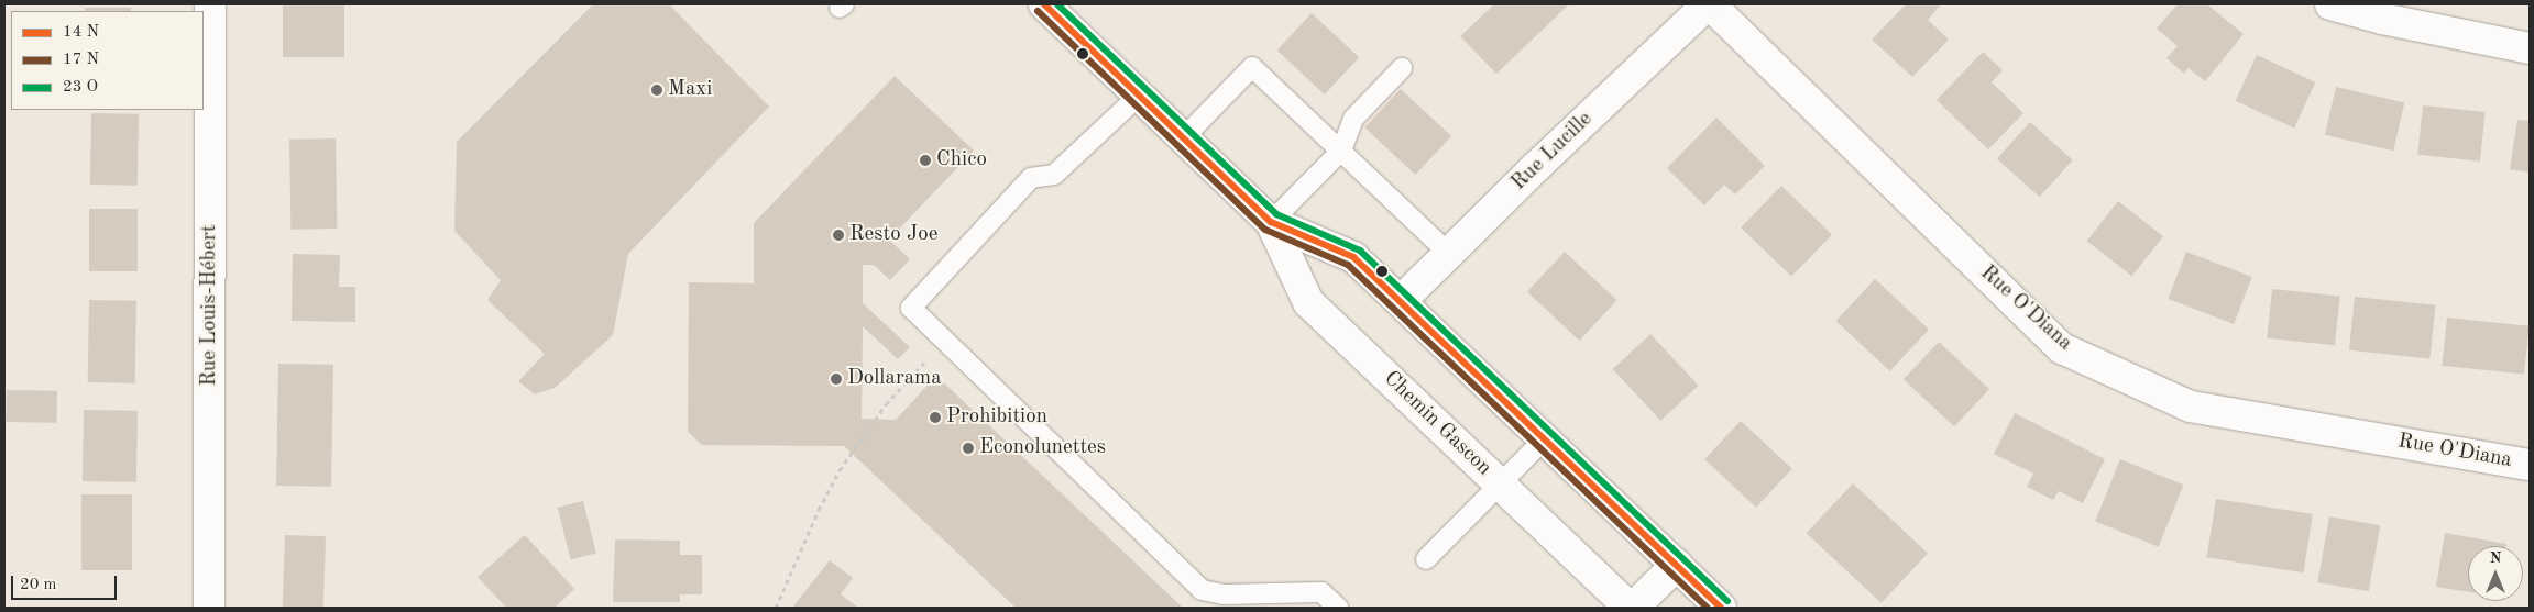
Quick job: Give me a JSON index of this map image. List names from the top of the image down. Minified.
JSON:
{"streets":{"street":["Rue Lucille","Rue Louis-Hébert","Rue O'Diana","Chemin Gascon"]},"crossings":[["Rue Lucille","Rue O'Diana"],["Rue Lucille","Chemin Gascon"]],"places":["Maxi","Chico","Resto Joe","Dollarama","Prohibition","Econolunettes"],"legend":["14 N","17 N","23 O"],"scale_bar":"20 m","north":"top"}
